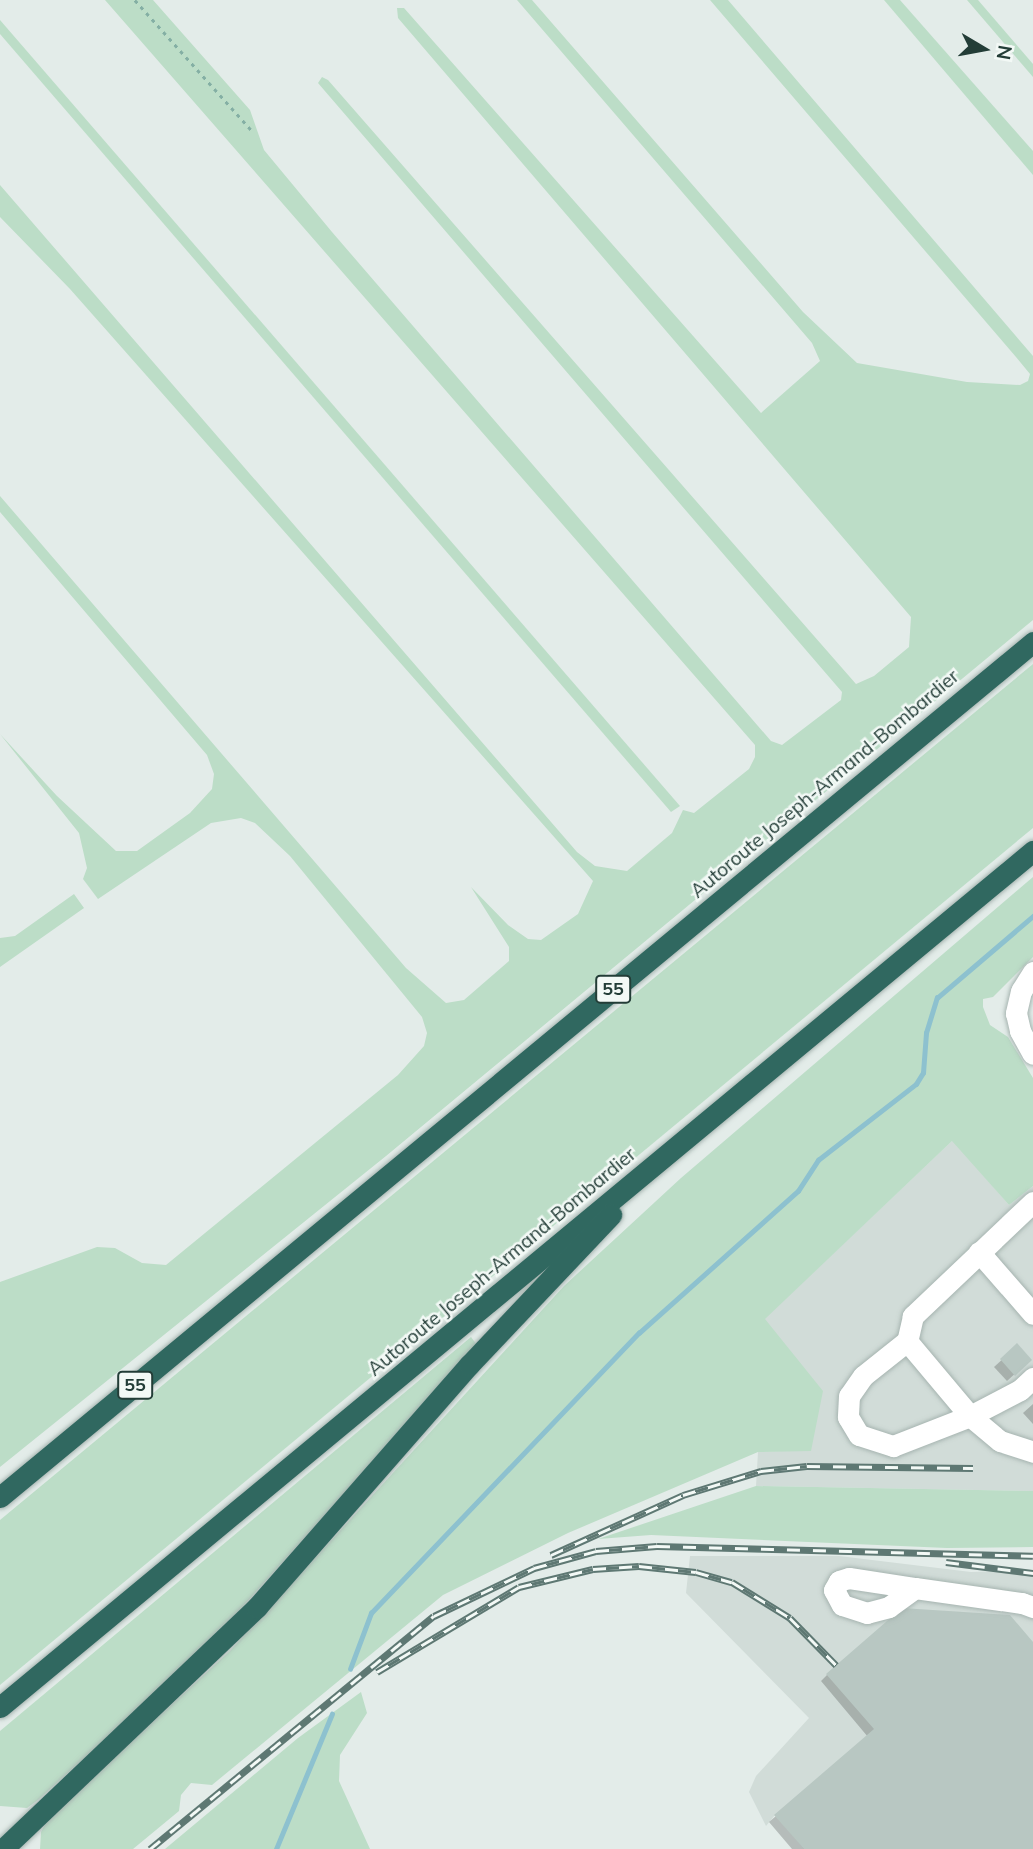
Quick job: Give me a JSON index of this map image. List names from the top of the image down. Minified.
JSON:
{"streets":{"highway":["Autoroute Joseph-Armand-Bombardier","55"]},"north":"right"}
